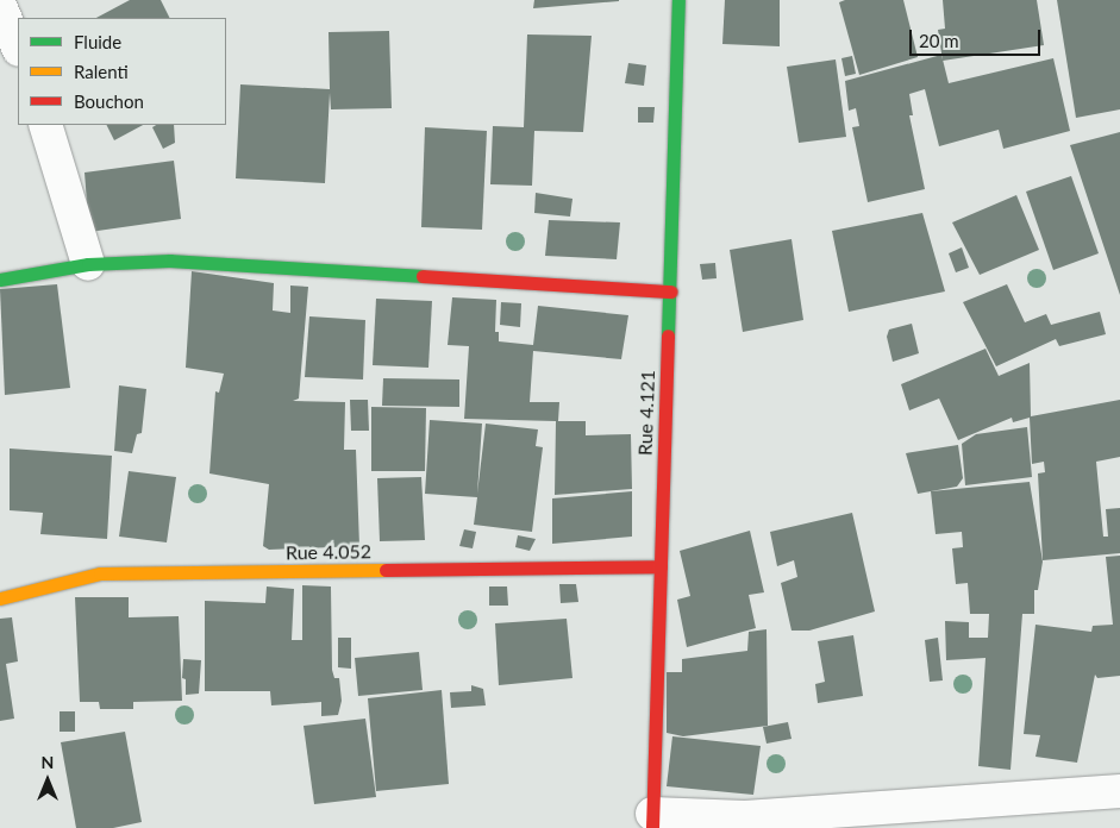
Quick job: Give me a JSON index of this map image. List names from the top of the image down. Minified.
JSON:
{"streets":{"street":["Rue 4.121","Rue 4.052"]},"crossings":[["Rue 4.121","Rue 4.052"]],"legend":["Fluide","Ralenti","Bouchon"],"scale_bar":"20 m","north":"top"}
